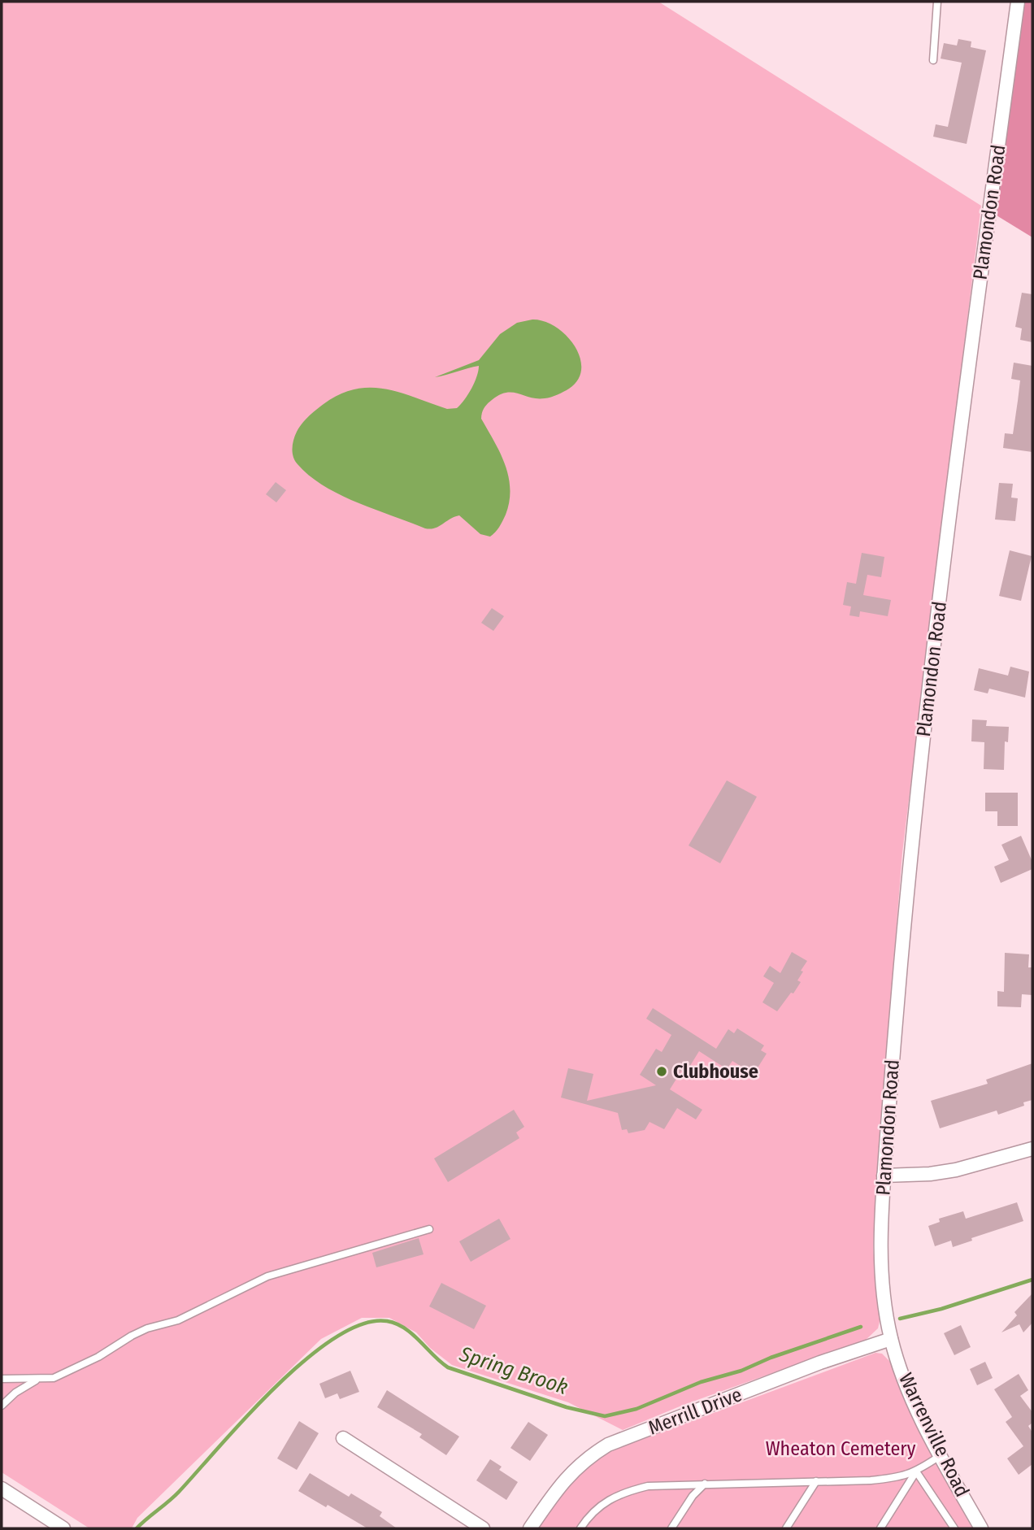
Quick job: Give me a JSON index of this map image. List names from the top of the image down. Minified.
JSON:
{"streets":{"street":["Plamondon Road","Merrill Drive","Warrenville Road"]},"crossings":[["Plamondon Road","Merrill Drive"],["Plamondon Road","Warrenville Road"],["Merrill Drive","Warrenville Road"]],"water":["Spring Brook"],"parks":["Wheaton Cemetery"],"places":["Clubhouse"]}
